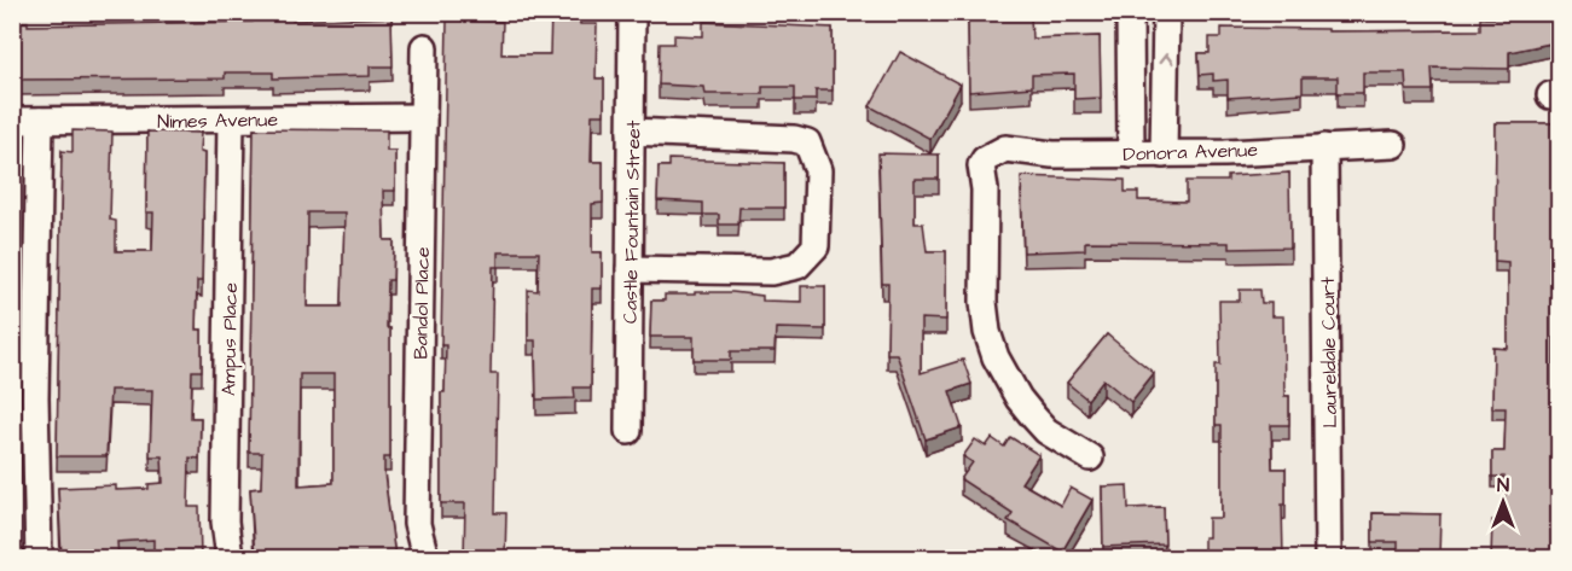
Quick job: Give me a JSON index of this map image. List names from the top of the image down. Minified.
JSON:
{"streets":{"street":["Nimes Avenue","Donora Avenue","Castle Fountain Street","Bandol Place","Ampus Place","Laureldale Court"]},"crossings":[["Nimes Avenue","Bandol Place"],["Nimes Avenue","Ampus Place"],["Donora Avenue","Laureldale Court"]],"north":"top"}
